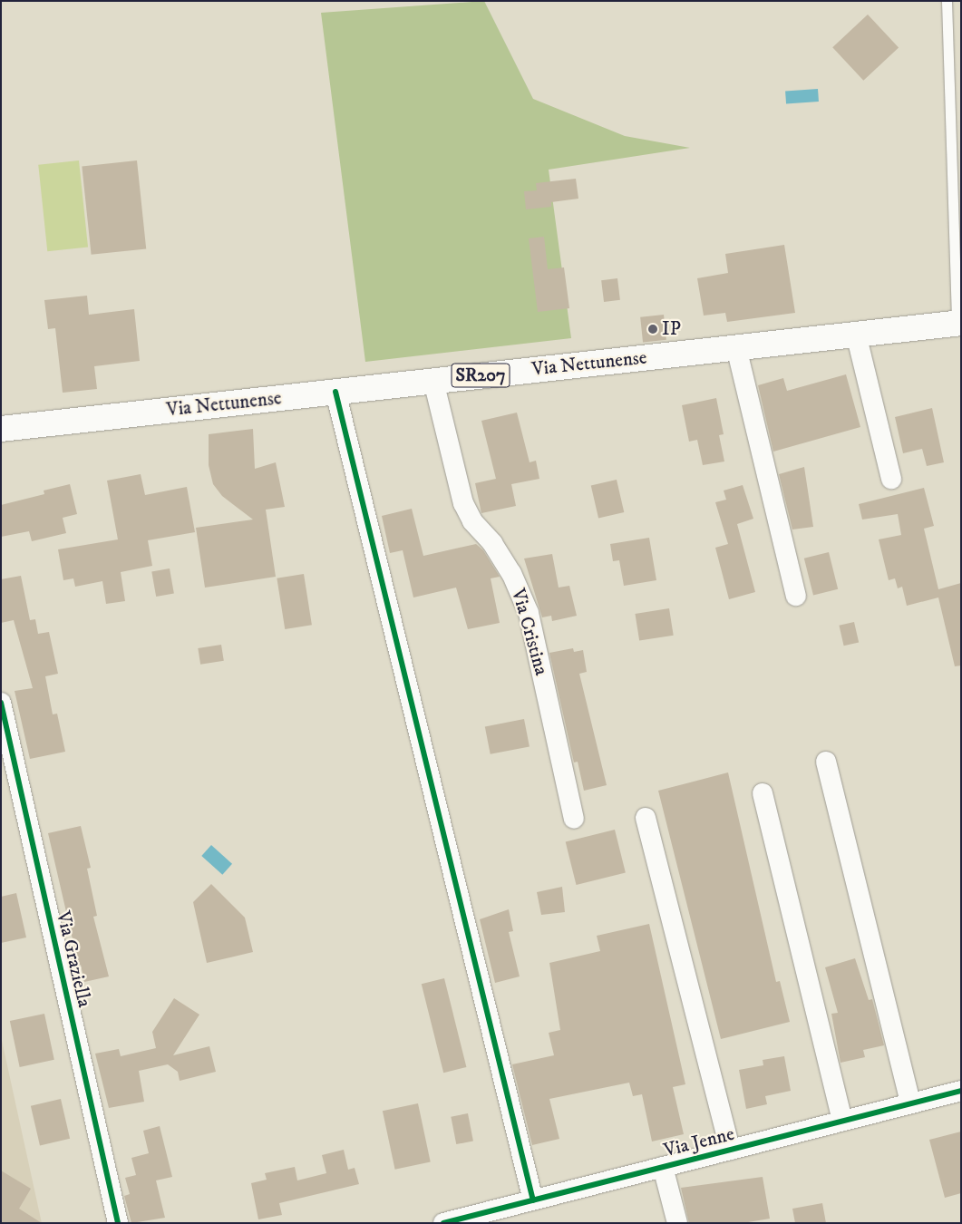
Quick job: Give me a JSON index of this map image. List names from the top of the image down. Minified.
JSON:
{"streets":{"main road":["Via Nettunense","SR207"],"street":["Via Cristina","Via Graziella","Via Jenne"]},"crossings":[["Via Nettunense","Via Cristina"]],"places":["IP"]}
